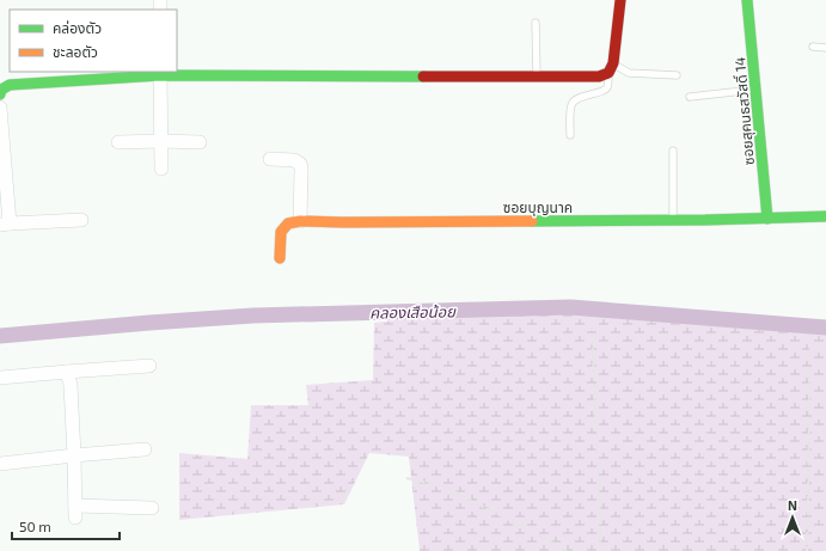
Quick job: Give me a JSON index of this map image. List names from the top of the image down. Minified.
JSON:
{"streets":{"street":["ซอยสุคนธสวัสดิ์ 14","ซอยบุญนาค"]},"crossings":[["ซอยสุคนธสวัสดิ์ 14","ซอยบุญนาค"]],"water":["คลองเสือน้อย"],"legend":["คล่องตัว","ชะลอตัว"],"scale_bar":"50 m","north":"top"}
